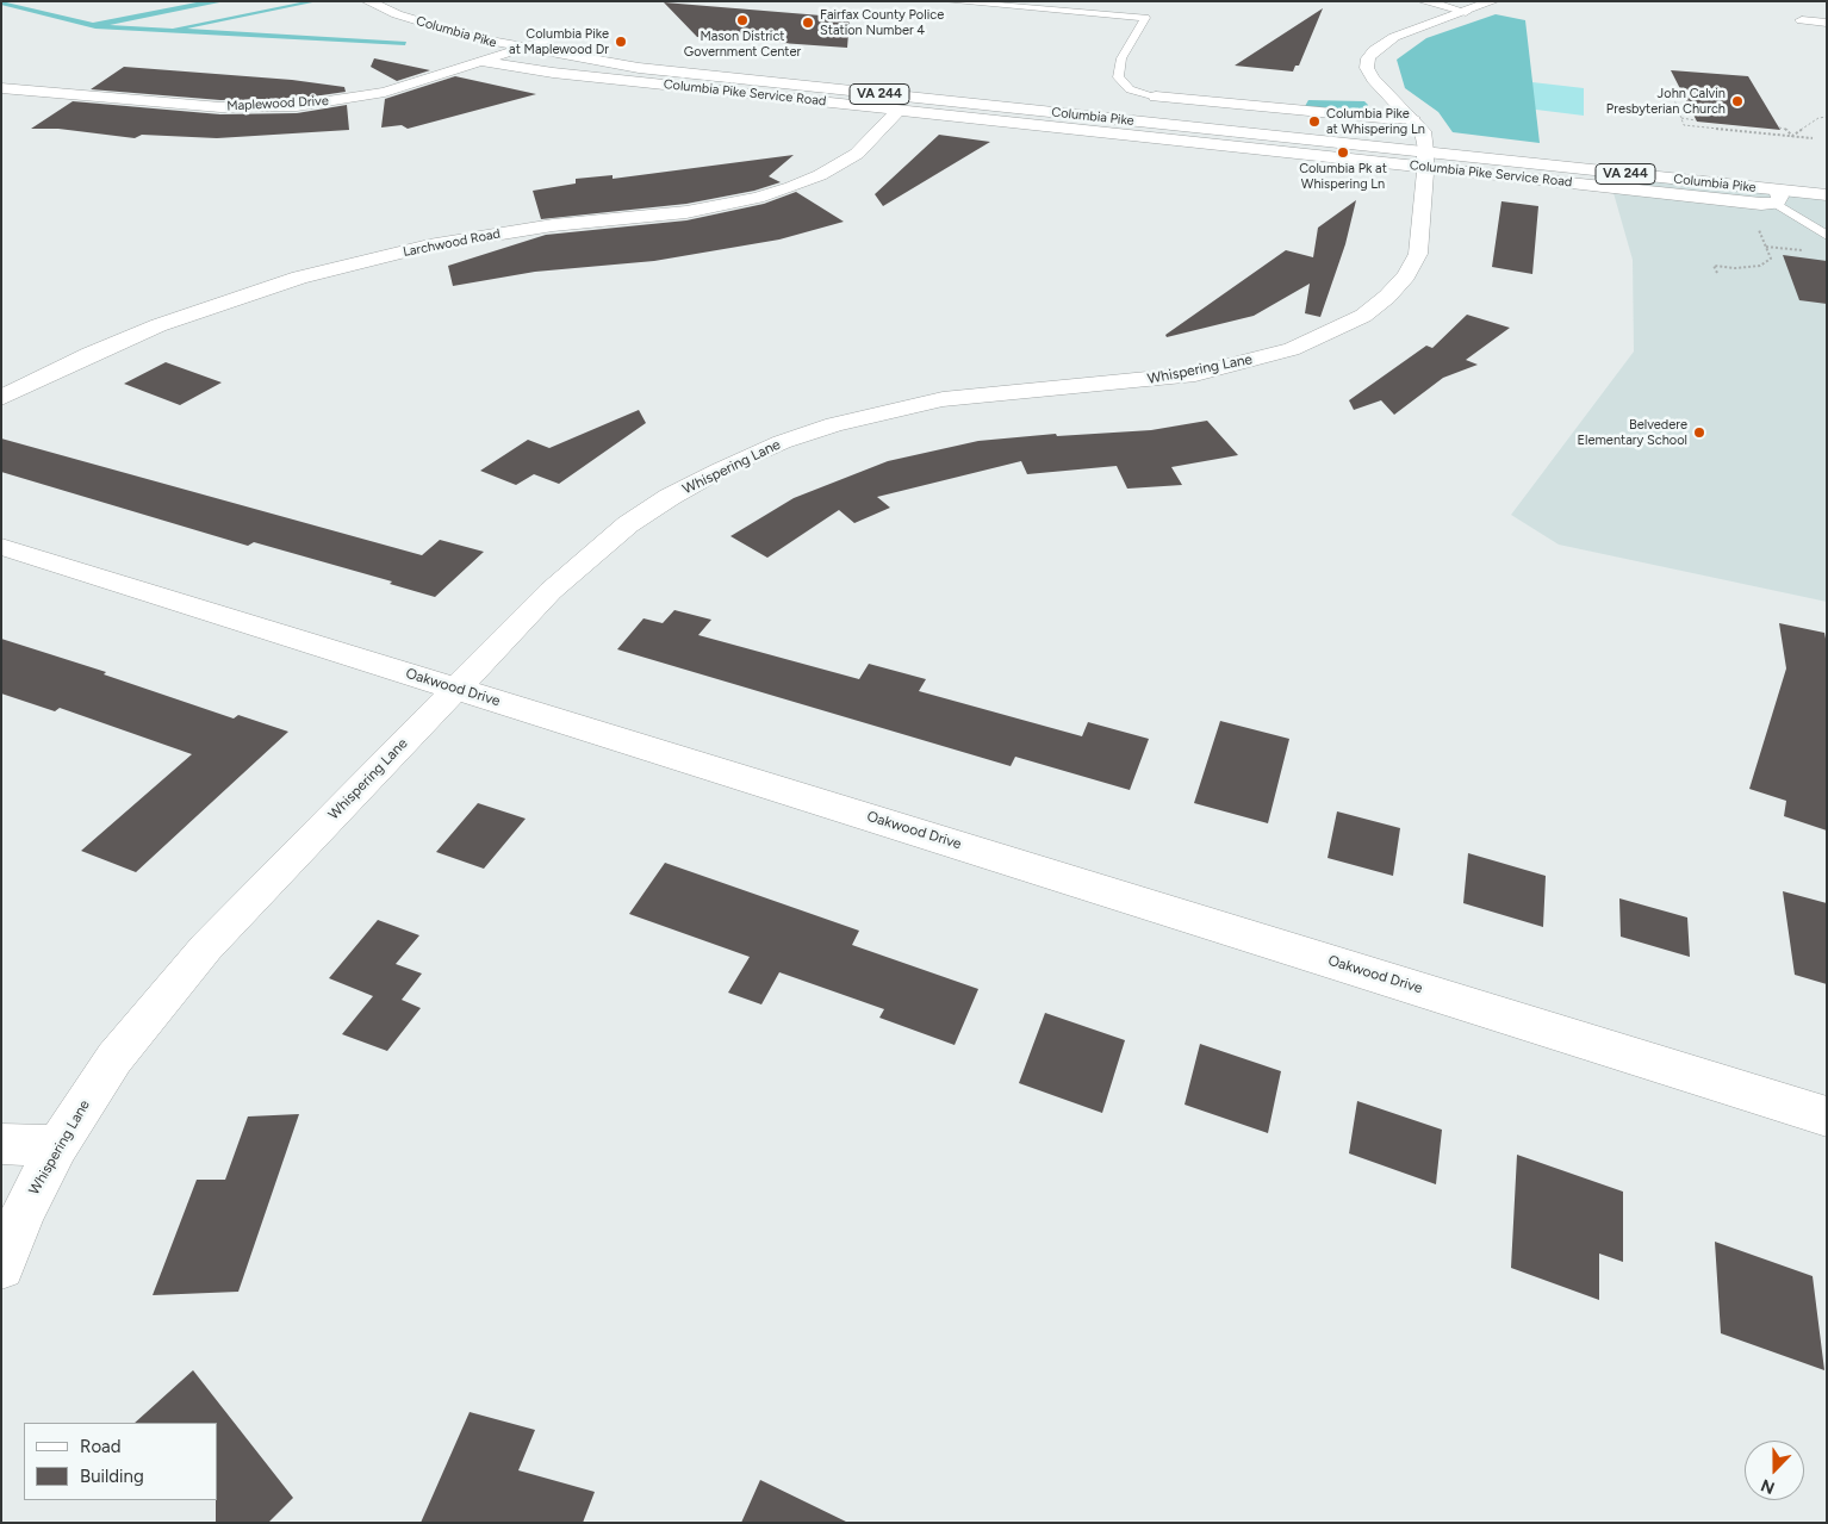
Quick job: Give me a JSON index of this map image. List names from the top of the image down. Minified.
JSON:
{"streets":{"street":["Columbia Pike","Columbia Pike Service Road","VA 244","Maplewood Drive","Larchwood Road","Whispering Lane","Oakwood Drive"]},"crossings":[["Columbia Pike","Columbia Pike Service Road"],["Columbia Pike","Maplewood Drive"],["Columbia Pike","Whispering Lane"],["Columbia Pike Service Road","Maplewood Drive"],["Columbia Pike Service Road","Larchwood Road"],["Columbia Pike Service Road","Whispering Lane"],["Whispering Lane","Oakwood Drive"]],"places":["Mason District Government Center","Fairfax County Police Station Number 4","Columbia Pike at Maplewood Dr","John Calvin Presbyterian Church","Columbia Pike at Whispering Ln","Columbia Pk at Whispering Ln","Belvedere Elementary School"],"legend":["Road","Building"],"north":"bottom"}
